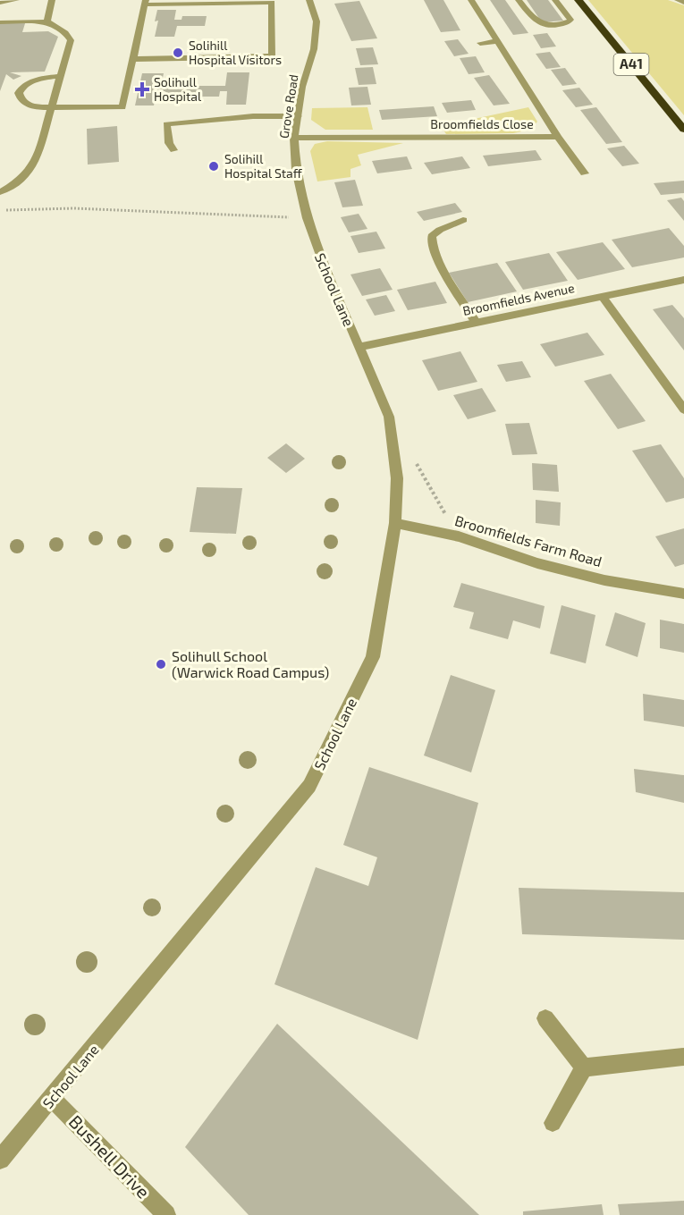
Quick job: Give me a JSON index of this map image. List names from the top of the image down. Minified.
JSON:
{"streets":{"highway":["A41"],"street":["Grove Road","Broomfields Close","School Lane","Broomfields Avenue","Broomfields Farm Road","Bushell Drive"]},"crossings":[["Grove Road","Broomfields Close"],["Grove Road","School Lane"],["School Lane","Broomfields Avenue"],["School Lane","Broomfields Farm Road"],["School Lane","Bushell Drive"]],"places":{"other":["Solihill Hospital Visitors","Solihill Hospital Staff","Solihull School (Warwick Road Campus)"],"health":["Solihull Hospital"]}}
